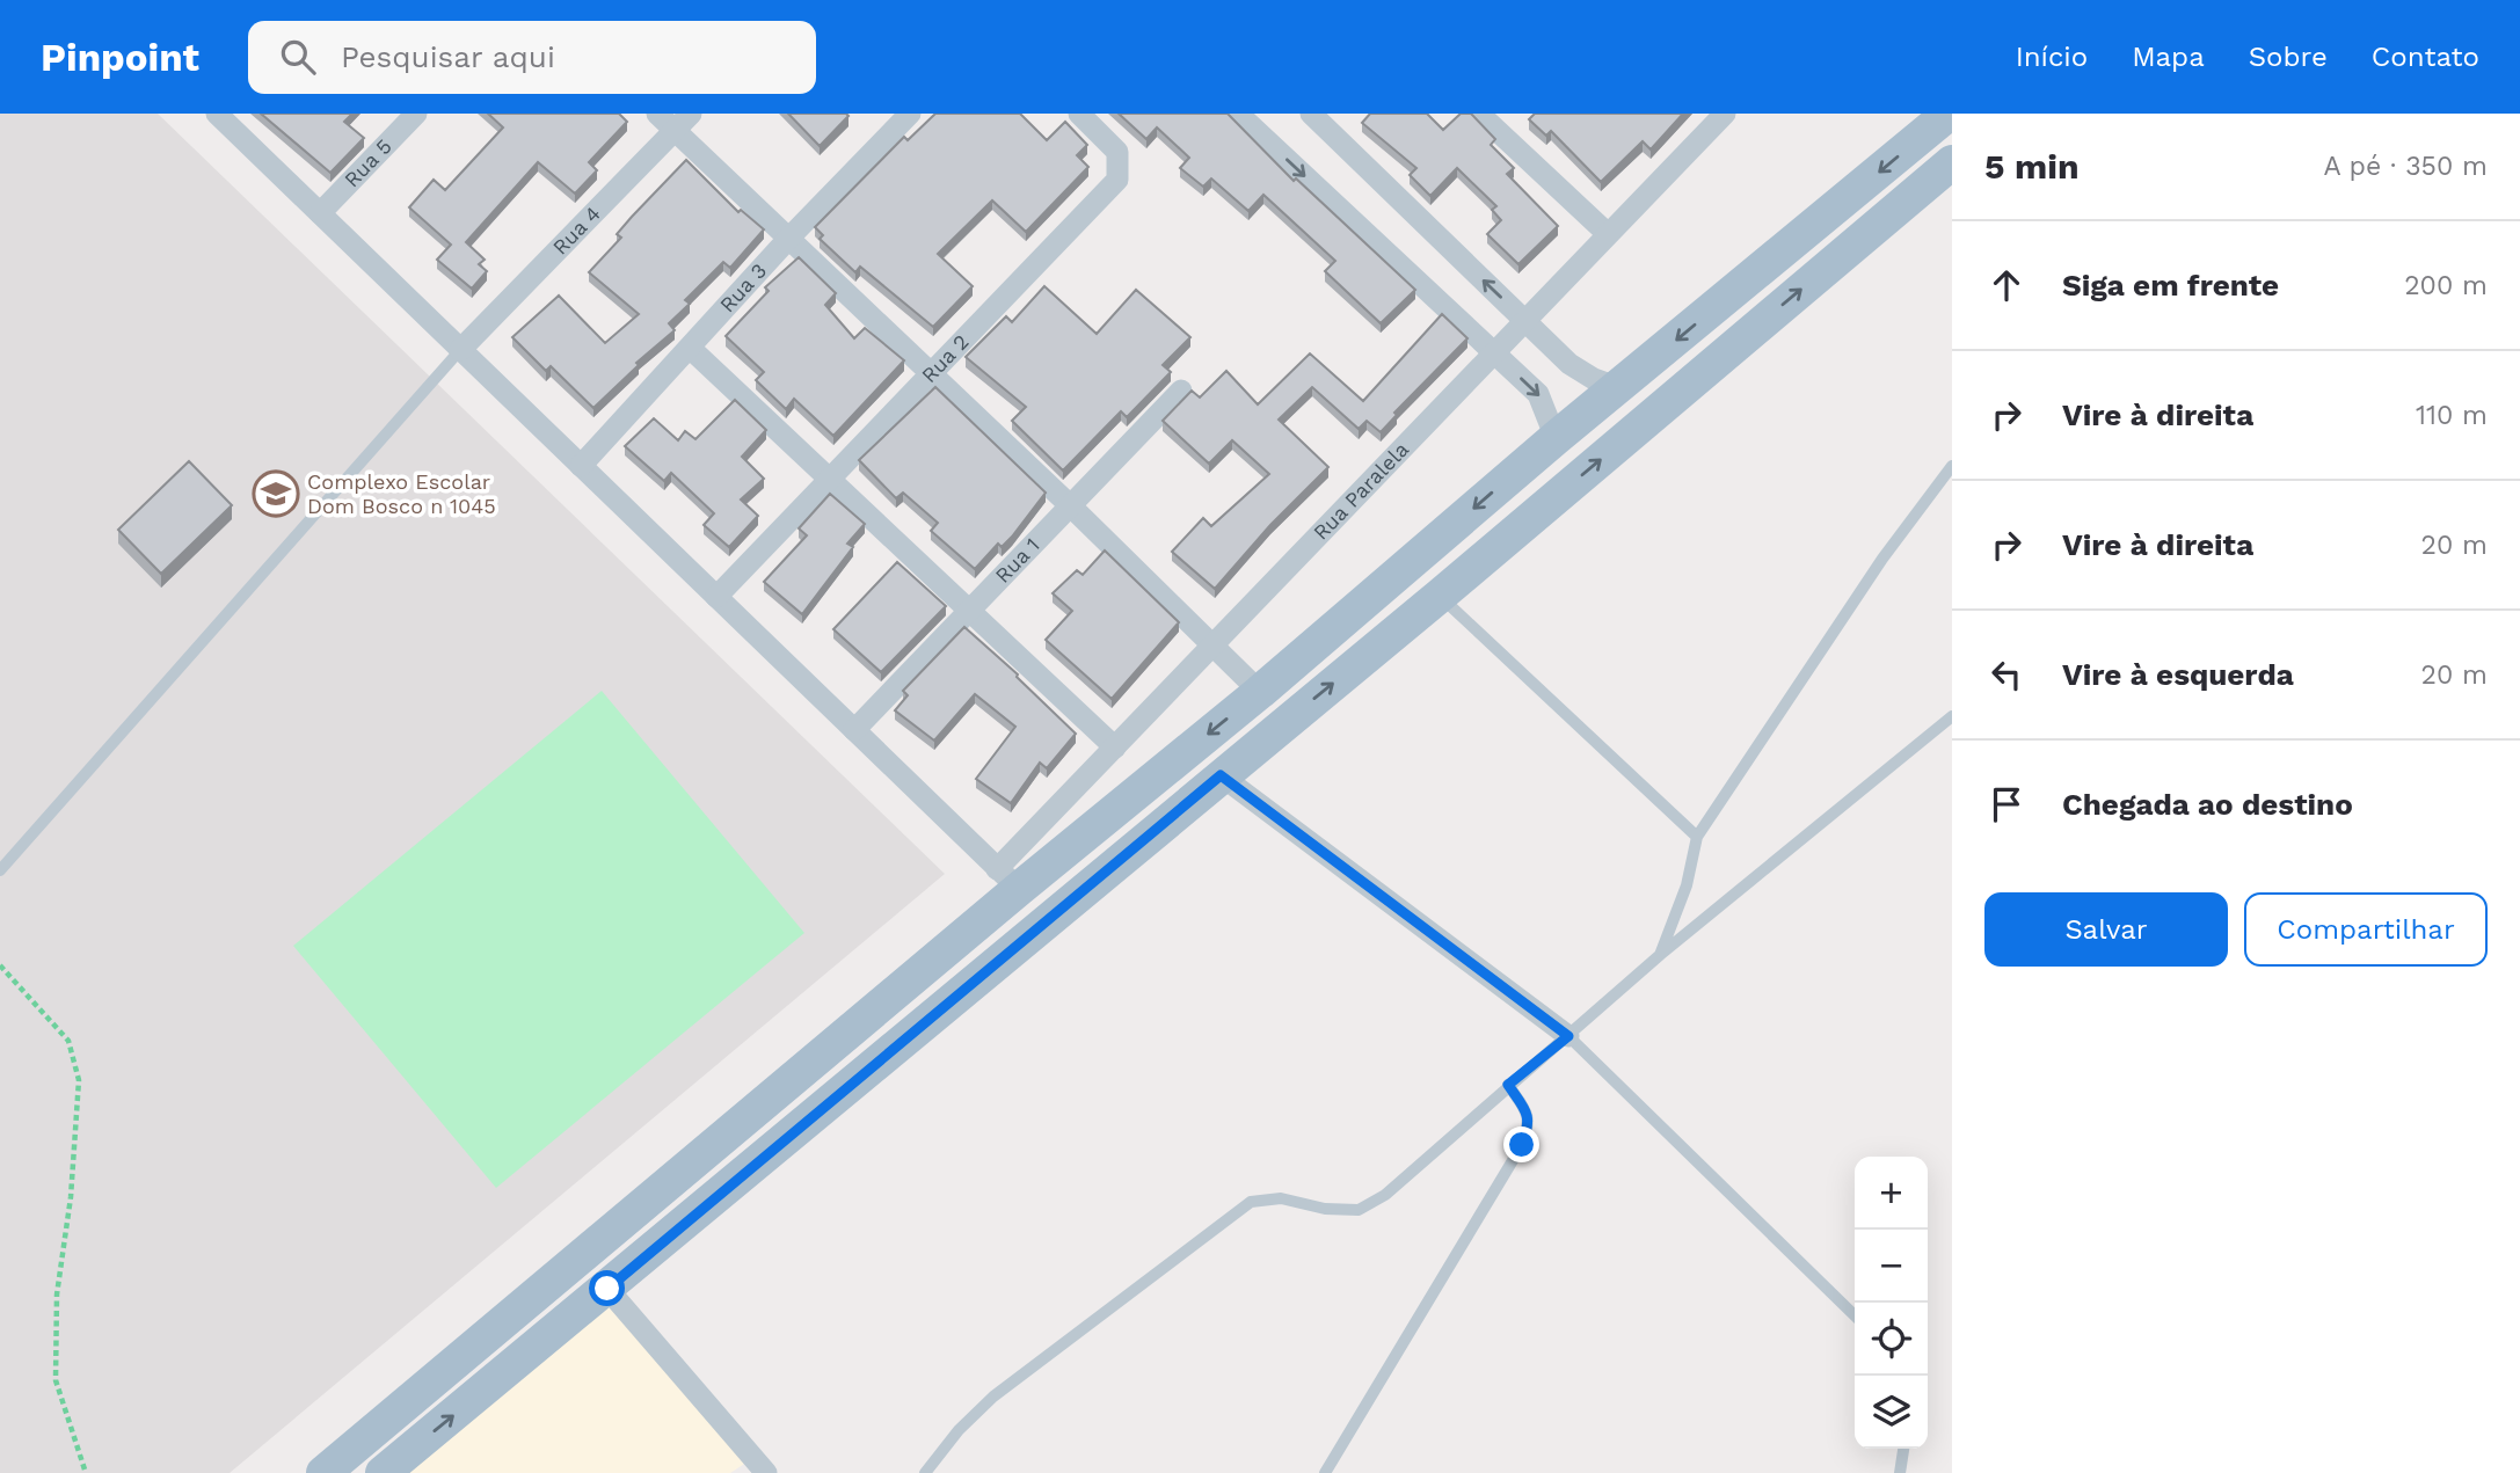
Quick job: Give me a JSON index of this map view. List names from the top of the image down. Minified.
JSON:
{"streets":{"street":["Rua 5","Rua 4","Rua 3","Rua 2","Rua Paralela","Rua 1"]},"places":{"school or university":["Complexo Escolar Dom Bosco n 1045"]},"page":{"header":"Pinpoint","search":"Pesquisar aqui","nav":["Início","Mapa","Sobre","Contato"],"heading":["5 min","A pé · 350 m"],"list":[["Siga em frente","200 m"],["Vire à direita","110 m"],["Vire à direita","20 m"],["Vire à esquerda","20 m"],"Chegada ao destino"],"buttons":["Salvar","Compartilhar"],"map_buttons":["+","−"]}}
